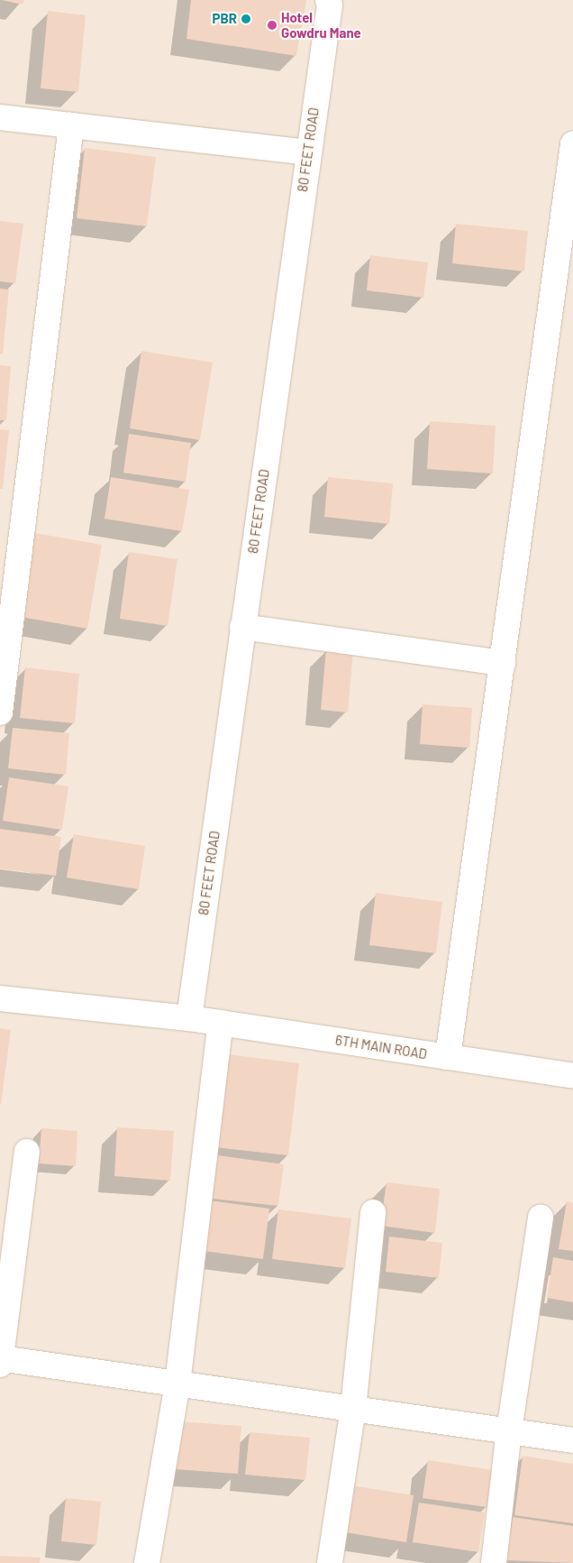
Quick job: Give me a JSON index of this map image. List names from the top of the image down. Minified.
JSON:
{"streets":{"street":["80 FEET ROAD","6TH MAIN ROAD"]},"crossings":[["80 FEET ROAD","6TH MAIN ROAD"]],"places":["PBR","Hotel Gowdru Mane"]}
